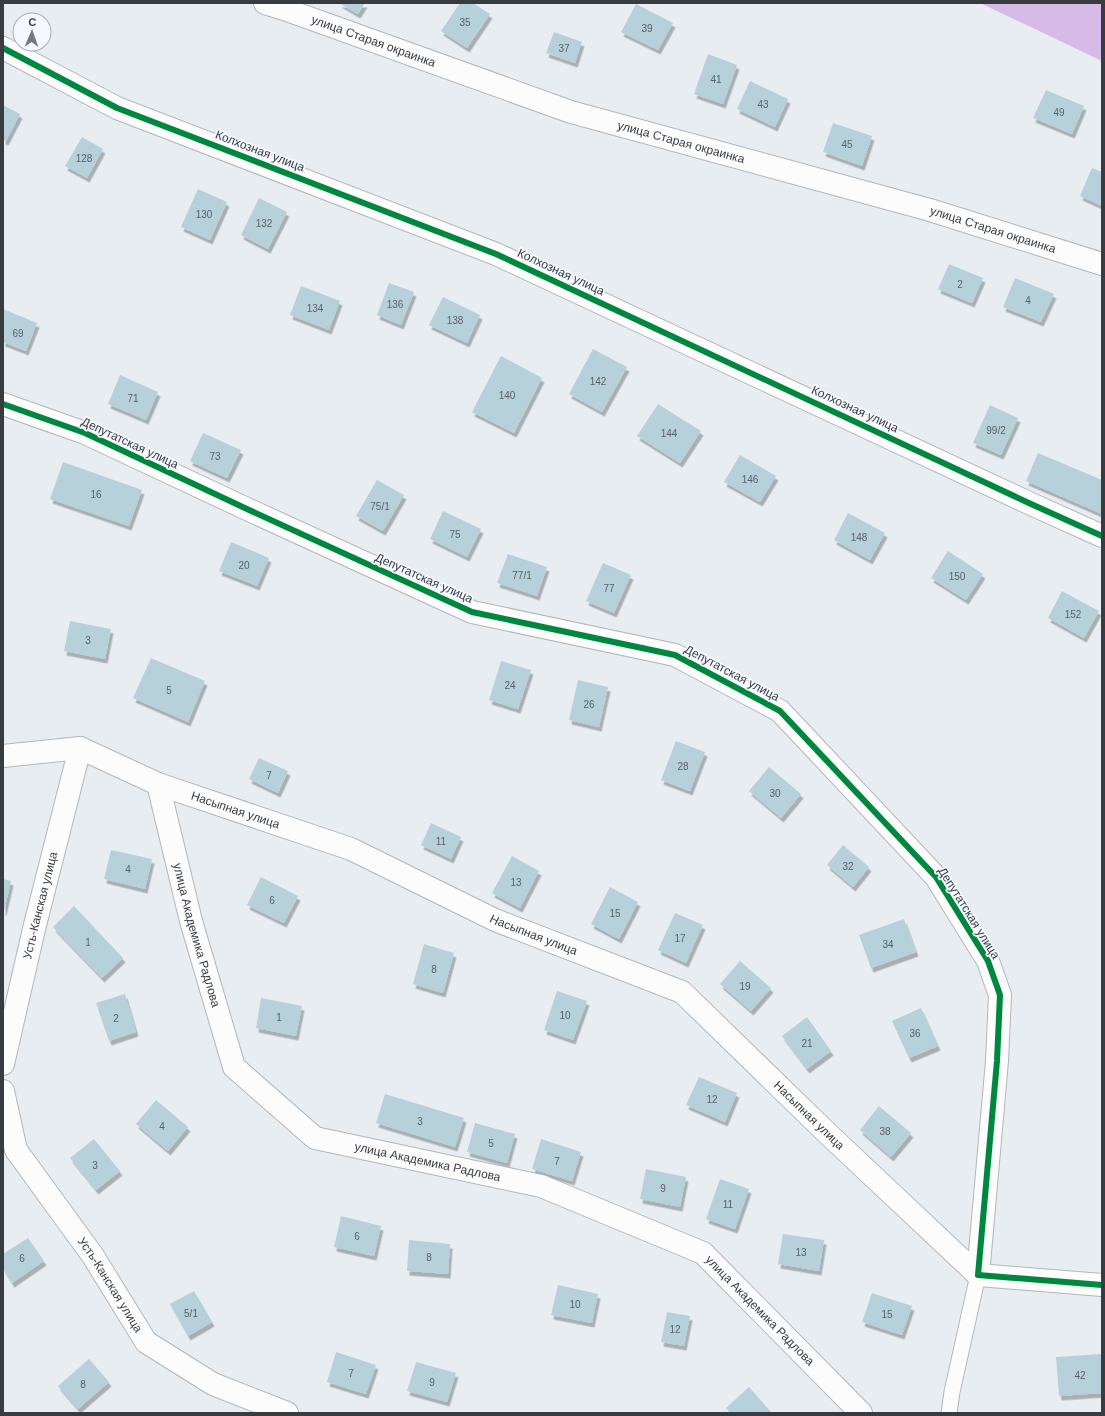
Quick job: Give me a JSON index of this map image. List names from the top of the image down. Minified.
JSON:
{"streets":{"street":["улица Старая окраинка","Колхозная улица","Депутатская улица","Насыпная улица","Усть-Канская улица","улица Академика Радлова"]},"crossings":[["Депутатская улица","Насыпная улица"],["Насыпная улица","Усть-Канская улица"],["Насыпная улица","улица Академика Радлова"]],"house_numbers":["35","39","37","41","43","49","45","128","130","132","2","4","136","134","138","69","142","140","71","99/2","144","73","146","16","75/1","75","148","20","77/1","150","77","152","3","24","5","26","28","7","30","11","32","4","13","6","15","17","1","34","8","19","10","1","2","36","21","12","3","4","38","5","7","3","9","11","6","13","8","6","10","5/1","15","12","7","42","9","8"],"north":"top"}
